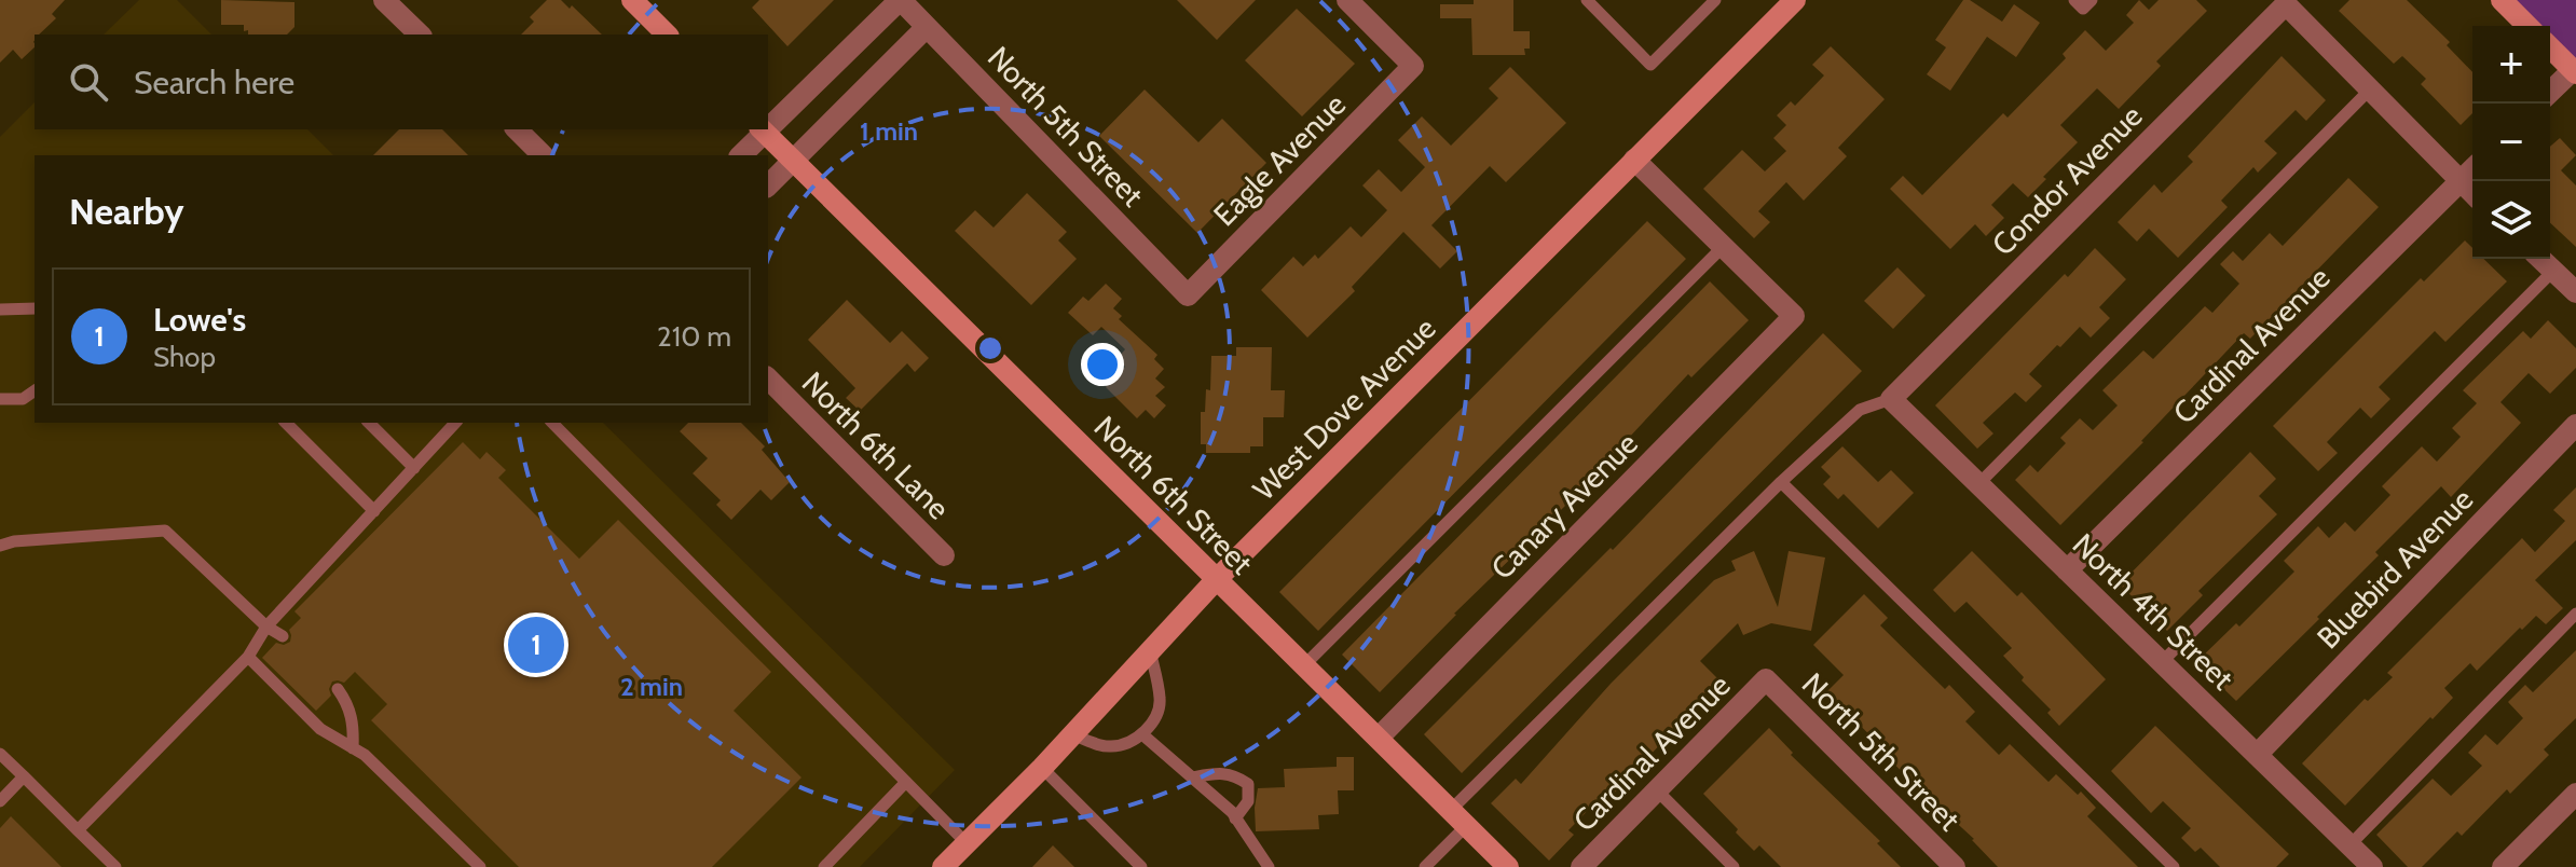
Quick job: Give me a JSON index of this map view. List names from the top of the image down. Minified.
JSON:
{"streets":{"main road":["West Dove Avenue","North 6th Street"],"street":["North 5th Street","Eagle Avenue","Condor Avenue","Cardinal Avenue","North 6th Lane","Canary Avenue","Bluebird Avenue","North 4th Street"]},"crossings":[["North 5th Street","Eagle Avenue"],["North 5th Street","Cardinal Avenue"],["Condor Avenue","North 4th Street"],["Cardinal Avenue","North 4th Street"],["West Dove Avenue","North 6th Street"],["North 6th Street","Canary Avenue"],["Bluebird Avenue","North 4th Street"]],"page":{"map_buttons":["+","−"],"search":"Search here","heading":"Nearby","list":[{"mark":"1","name":"Lowe's","note":"Shop","value":"210 m"}],"pins":"1"},"rings":["1 min","2 min"]}
